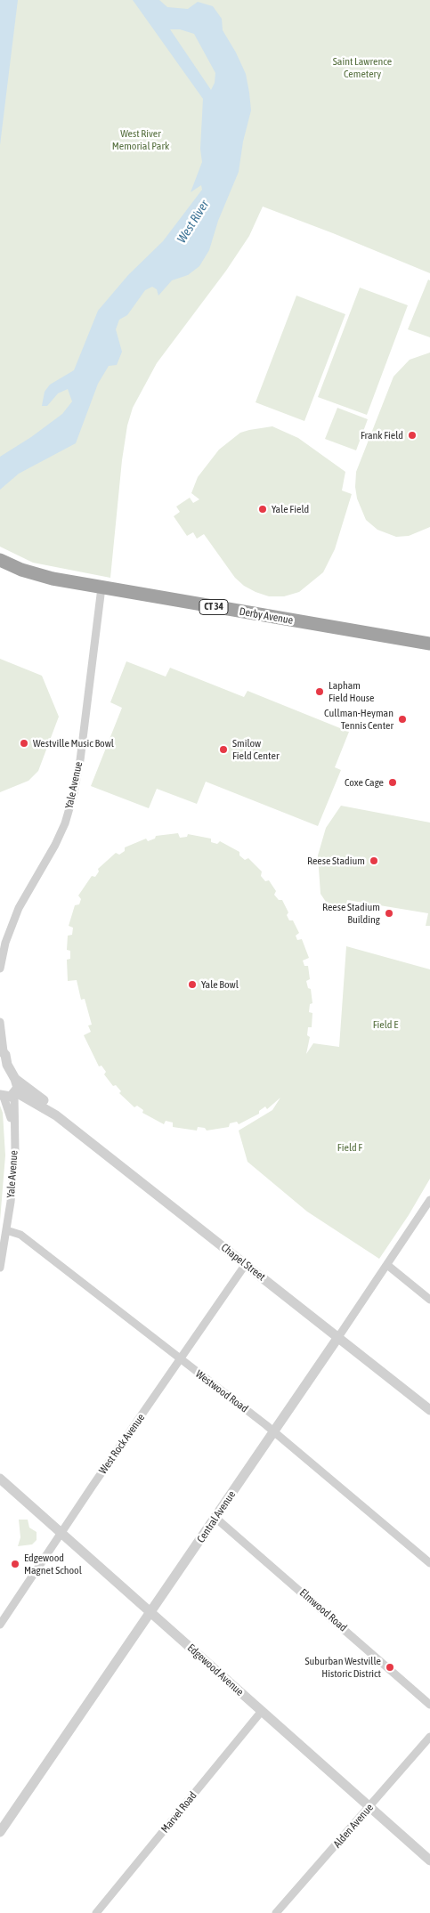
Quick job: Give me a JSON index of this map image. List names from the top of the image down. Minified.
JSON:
{"streets":{"highway":["CT 34","Derby Avenue"],"street":["Yale Avenue","Chapel Street","Westwood Road","West Rock Avenue","Central Avenue","Elmwood Road","Edgewood Avenue","Marvel Road","Alden Avenue"]},"crossings":[["Derby Avenue","Yale Avenue"],["Yale Avenue","Chapel Street"],["Yale Avenue","Westwood Road"],["Chapel Street","West Rock Avenue"],["Chapel Street","Central Avenue"],["Westwood Road","West Rock Avenue"],["Westwood Road","Central Avenue"],["West Rock Avenue","Edgewood Avenue"],["Central Avenue","Elmwood Road"],["Central Avenue","Edgewood Avenue"],["Edgewood Avenue","Marvel Road"],["Edgewood Avenue","Alden Avenue"]],"water":["West River"],"parks":["Saint Lawrence Cemetery","West River Memorial Park","Field E","Field F"],"places":["Frank Field","Yale Field","Lapham Field House","Cullman-Heyman Tennis Center","Westville Music Bowl","Smilow Field Center","Coxe Cage","Reese Stadium","Reese Stadium Building","Yale Bowl","Edgewood Magnet School","Suburban Westville Historic District"]}
